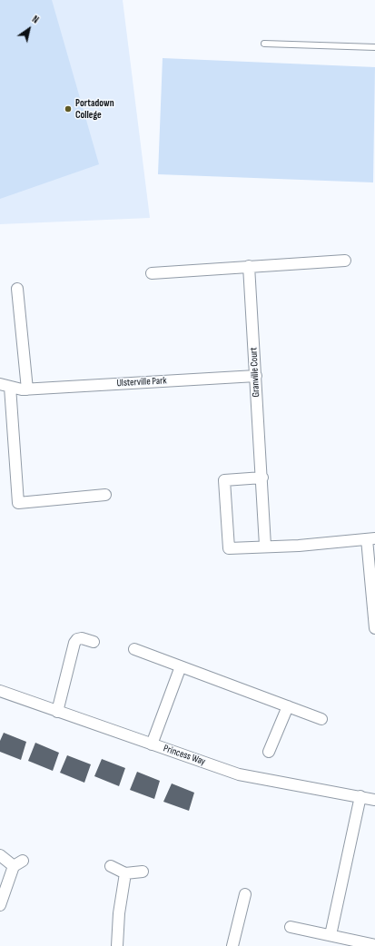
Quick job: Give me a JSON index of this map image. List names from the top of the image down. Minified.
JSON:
{"streets":{"street":["Granville Court","Ulsterville Park","Princess Way"]},"crossings":[["Granville Court","Ulsterville Park"]],"places":["Portadown College"],"north":"top right"}
